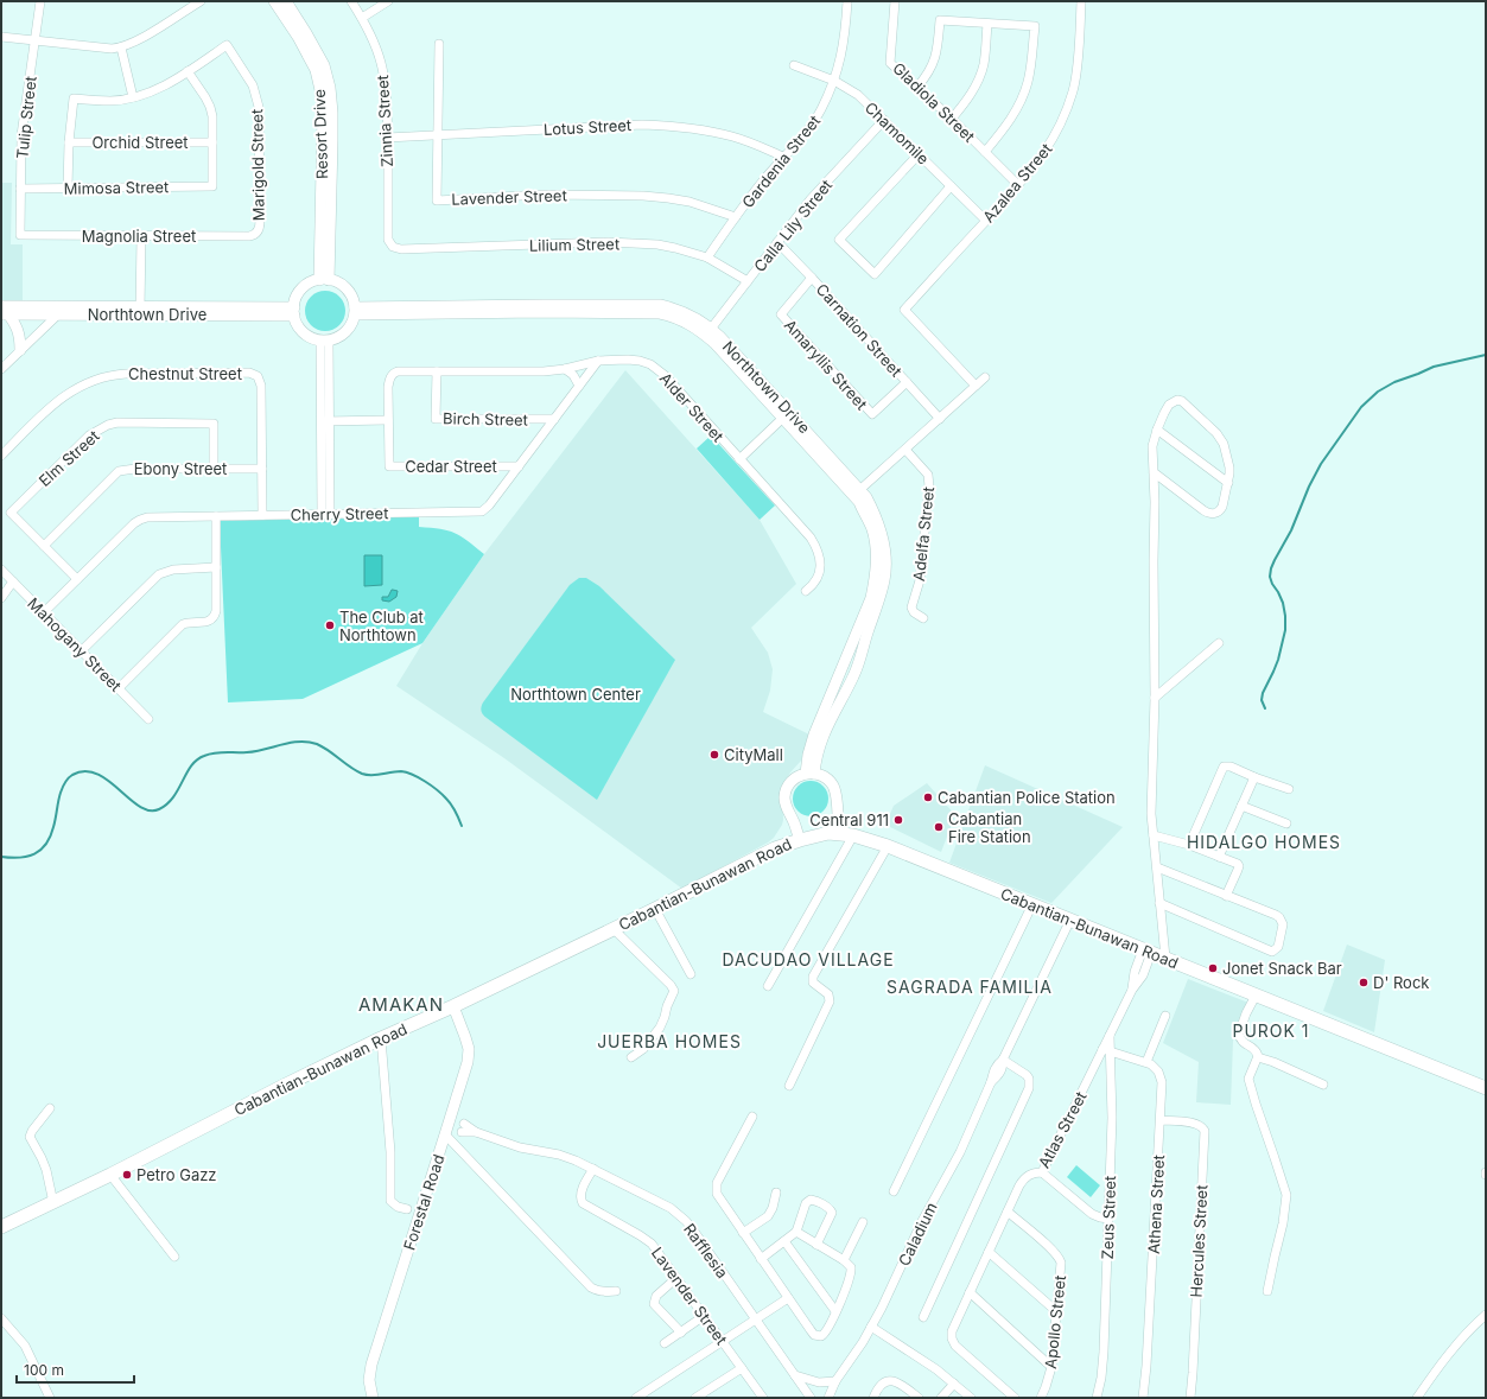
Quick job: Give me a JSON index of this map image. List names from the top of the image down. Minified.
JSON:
{"streets":{"main road":["Cabantian-Bunawan Road"],"street":["Gladiola Street","Tulip Street","Zinnia Street","Lotus Street","Chamomile","Resort Drive","Orchid Street","Gardenia Street","Marigold Street","Azalea Street","Mimosa Street","Lavender Street","Calla Lily Street","Magnolia Street","Lilium Street","Northtown Drive","Carnation Street","Amaryllis Street","Chestnut Street","Alder Street","Birch Street","Elm Street","Cedar Street","Ebony Street","Cherry Street","Adelfa Street","Mahogany Street","Atlas Street","Forestal Road","Athena Street","Zeus Street","Caladium","Hercules Street","Rafflesia","Apollo Street"]},"crossings":[["Gladiola Street","Azalea Street"],["Tulip Street","Mimosa Street"],["Tulip Street","Magnolia Street"],["Zinnia Street","Lotus Street"],["Zinnia Street","Lilium Street"],["Lotus Street","Gardenia Street"],["Lotus Street","Lavender Street"],["Chamomile","Gardenia Street"],["Chamomile","Azalea Street"],["Chamomile","Calla Lily Street"],["Resort Drive","Northtown Drive"],["Orchid Street","Marigold Street"],["Orchid Street","Mimosa Street"],["Gardenia Street","Lavender Street"],["Gardenia Street","Lilium Street"],["Marigold Street","Magnolia Street"],["Lavender Street","Rafflesia"],["Calla Lily Street","Lilium Street"],["Calla Lily Street","Northtown Drive"],["Calla Lily Street","Carnation Street"],["Carnation Street","Amaryllis Street"],["Chestnut Street","Ebony Street"],["Chestnut Street","Cherry Street"],["Alder Street","Birch Street"],["Alder Street","Cedar Street"],["Alder Street","Cherry Street"],["Birch Street","Cherry Street"],["Elm Street","Ebony Street"],["Elm Street","Cherry Street"],["Cedar Street","Cherry Street"],["Cherry Street","Mahogany Street"],["Cabantian-Bunawan Road","Forestal Road"],["Cabantian-Bunawan Road","Zeus Street"],["Cabantian-Bunawan Road","Caladium"],["Atlas Street","Zeus Street"],["Atlas Street","Apollo Street"],["Forestal Road","Rafflesia"],["Athena Street","Hercules Street"]],"districts":["HIDALGO HOMES","DACUDAO VILLAGE","SAGRADA FAMILIA","AMAKAN","PUROK 1","JUERBA HOMES"],"parks":["Northtown Center"],"places":["The Club at Northtown","CityMall","Cabantian Police Station","Central 911","Cabantian Fire Station","Jonet Snack Bar","D' Rock","Petro Gazz"],"scale_bar":"100 m"}
